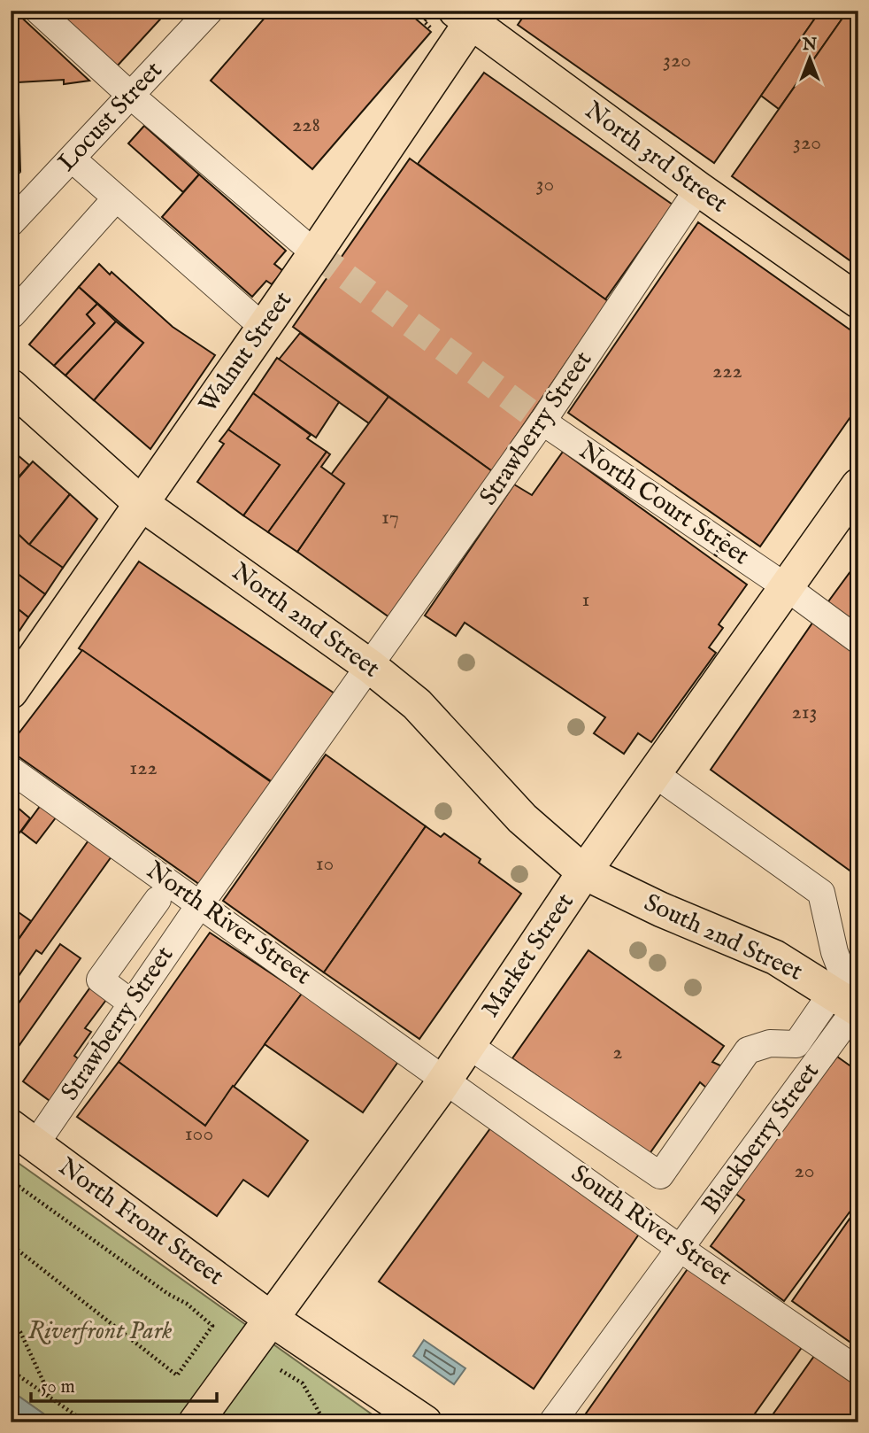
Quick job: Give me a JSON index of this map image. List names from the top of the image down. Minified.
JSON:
{"streets":{"main road":["North 3rd Street","Walnut Street","North 2nd Street","South 2nd Street","Market Street","North Front Street"],"street":["Locust Street","Strawberry Street","North Court Street","North River Street","Blackberry Street","South River Street"]},"crossings":[["North 3rd Street","Walnut Street"],["North 3rd Street","Strawberry Street"],["Walnut Street","North 2nd Street"],["Strawberry Street","North Court Street"],["Strawberry Street","North 2nd Street"],["Strawberry Street","North River Street"],["Strawberry Street","North Front Street"],["North Court Street","Market Street"],["North 2nd Street","South 2nd Street"],["North 2nd Street","Market Street"],["North River Street","Market Street"],["North River Street","South River Street"],["South 2nd Street","Market Street"],["South 2nd Street","Blackberry Street"],["Market Street","North Front Street"],["Market Street","South River Street"],["Blackberry Street","South River Street"]],"parks":["Riverfront Park"],"house_numbers":["320","228","320","30","222","17","1","213","122","10","2","100","20"],"scale_bar":"50 m","north":"top"}
